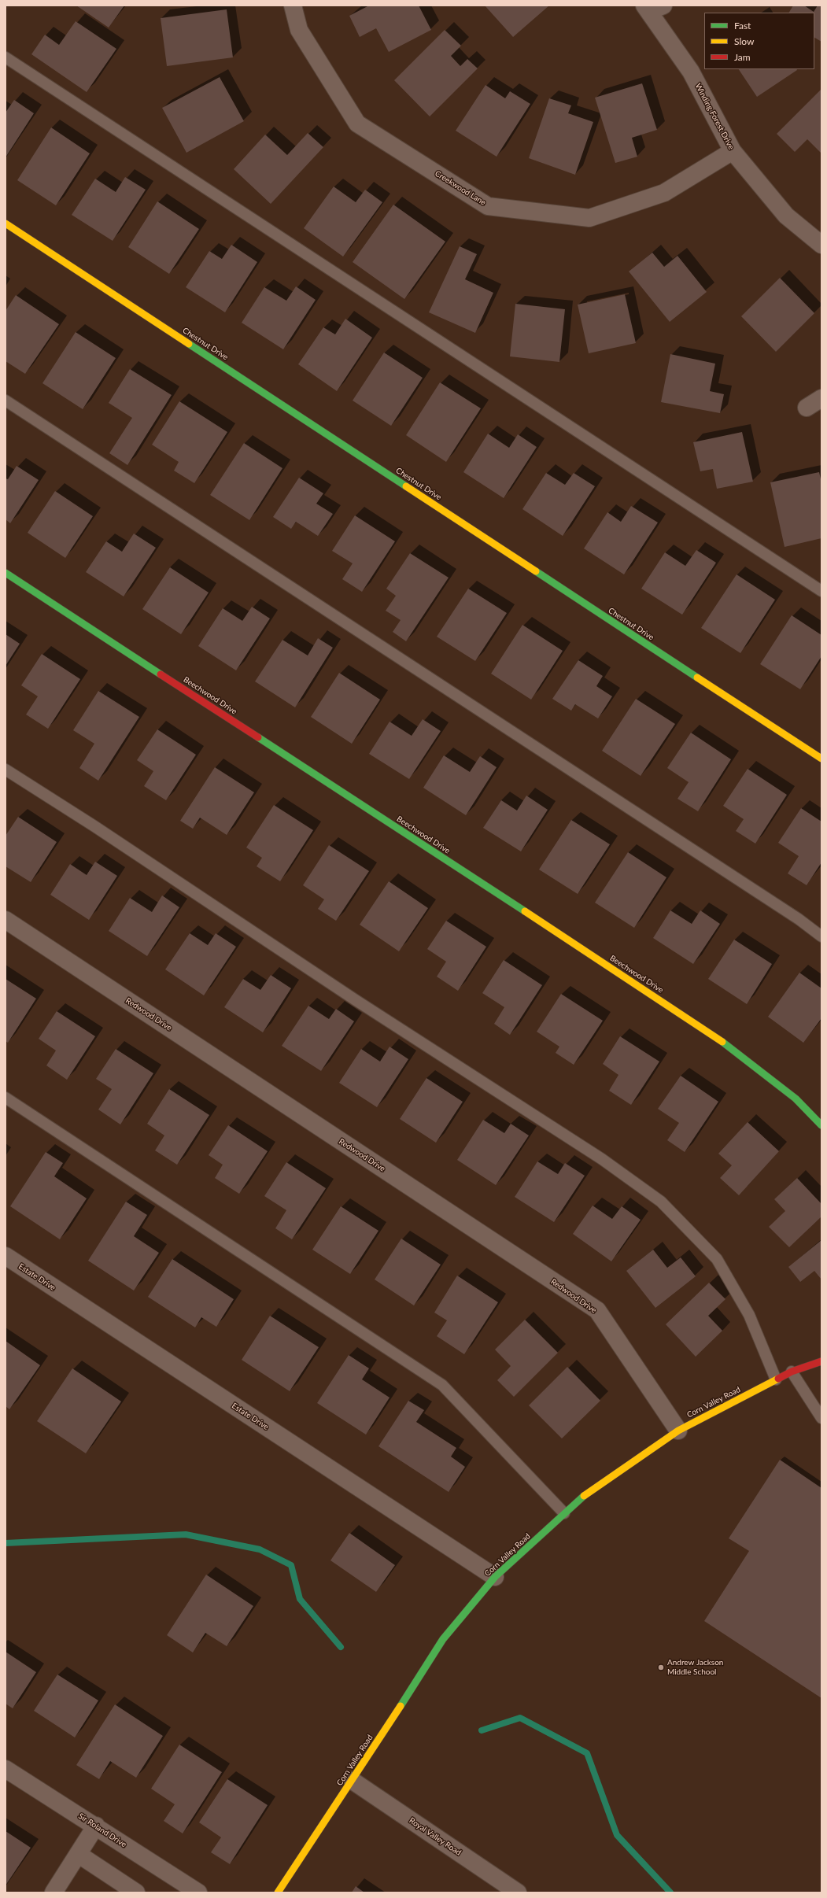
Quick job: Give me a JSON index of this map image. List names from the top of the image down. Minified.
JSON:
{"streets":{"street":["Winding Forest Drive","Creekwood Lane","Chestnut Drive","Beechwood Drive","Redwood Drive","Estate Drive","Corn Valley Road","Sir Roland Drive","Royal Valley Road"]},"crossings":[["Winding Forest Drive","Creekwood Lane"],["Redwood Drive","Corn Valley Road"],["Estate Drive","Corn Valley Road"],["Corn Valley Road","Royal Valley Road"]],"places":["Andrew Jackson Middle School"],"legend":["Fast","Slow","Jam"]}
